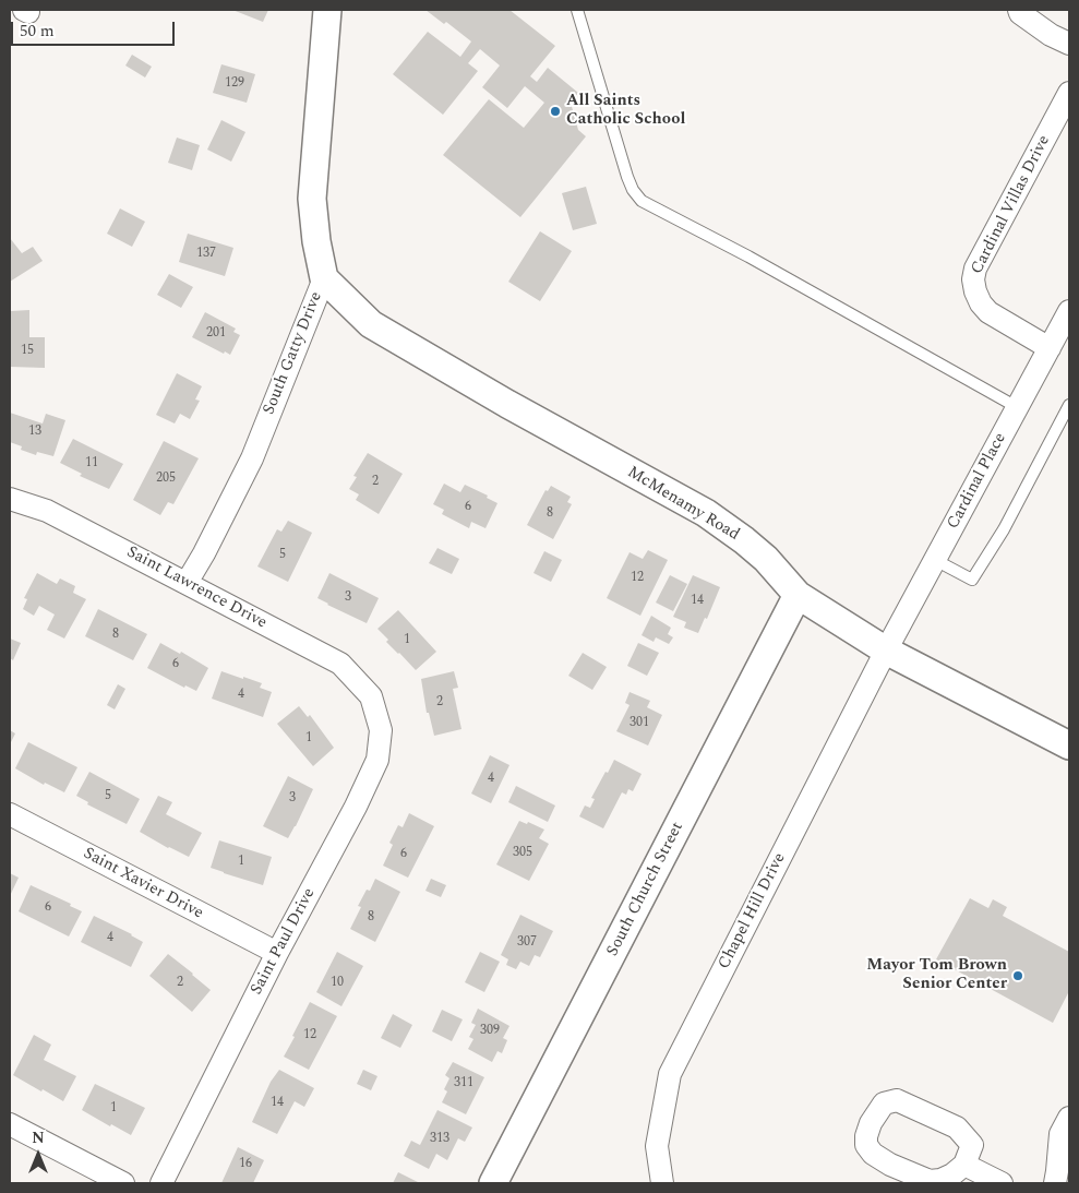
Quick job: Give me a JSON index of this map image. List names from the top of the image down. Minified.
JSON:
{"streets":{"street":["Cardinal Villas Drive","South Gatty Drive","Cardinal Place","McMenamy Road","Saint Lawrence Drive","Saint Xavier Drive","South Church Street","Chapel Hill Drive","Saint Paul Drive"]},"crossings":[["Cardinal Villas Drive","Cardinal Place"],["South Gatty Drive","McMenamy Road"],["South Gatty Drive","Saint Lawrence Drive"],["Cardinal Place","McMenamy Road"],["Cardinal Place","Chapel Hill Drive"],["McMenamy Road","South Church Street"],["McMenamy Road","Chapel Hill Drive"],["Saint Lawrence Drive","Saint Paul Drive"],["Saint Xavier Drive","Saint Paul Drive"]],"places":["All Saints Catholic School","Mayor Tom Brown Senior Center"],"house_numbers":["129","137","201","15","13","11","205","2","6","8","5","12","3","14","8","1","6","4","2","301","1","4","5","3","305","6","1","6","8","4","307","2","10","309","12","311","14","1","313","16"],"scale_bar":"50 m","north":"top"}
